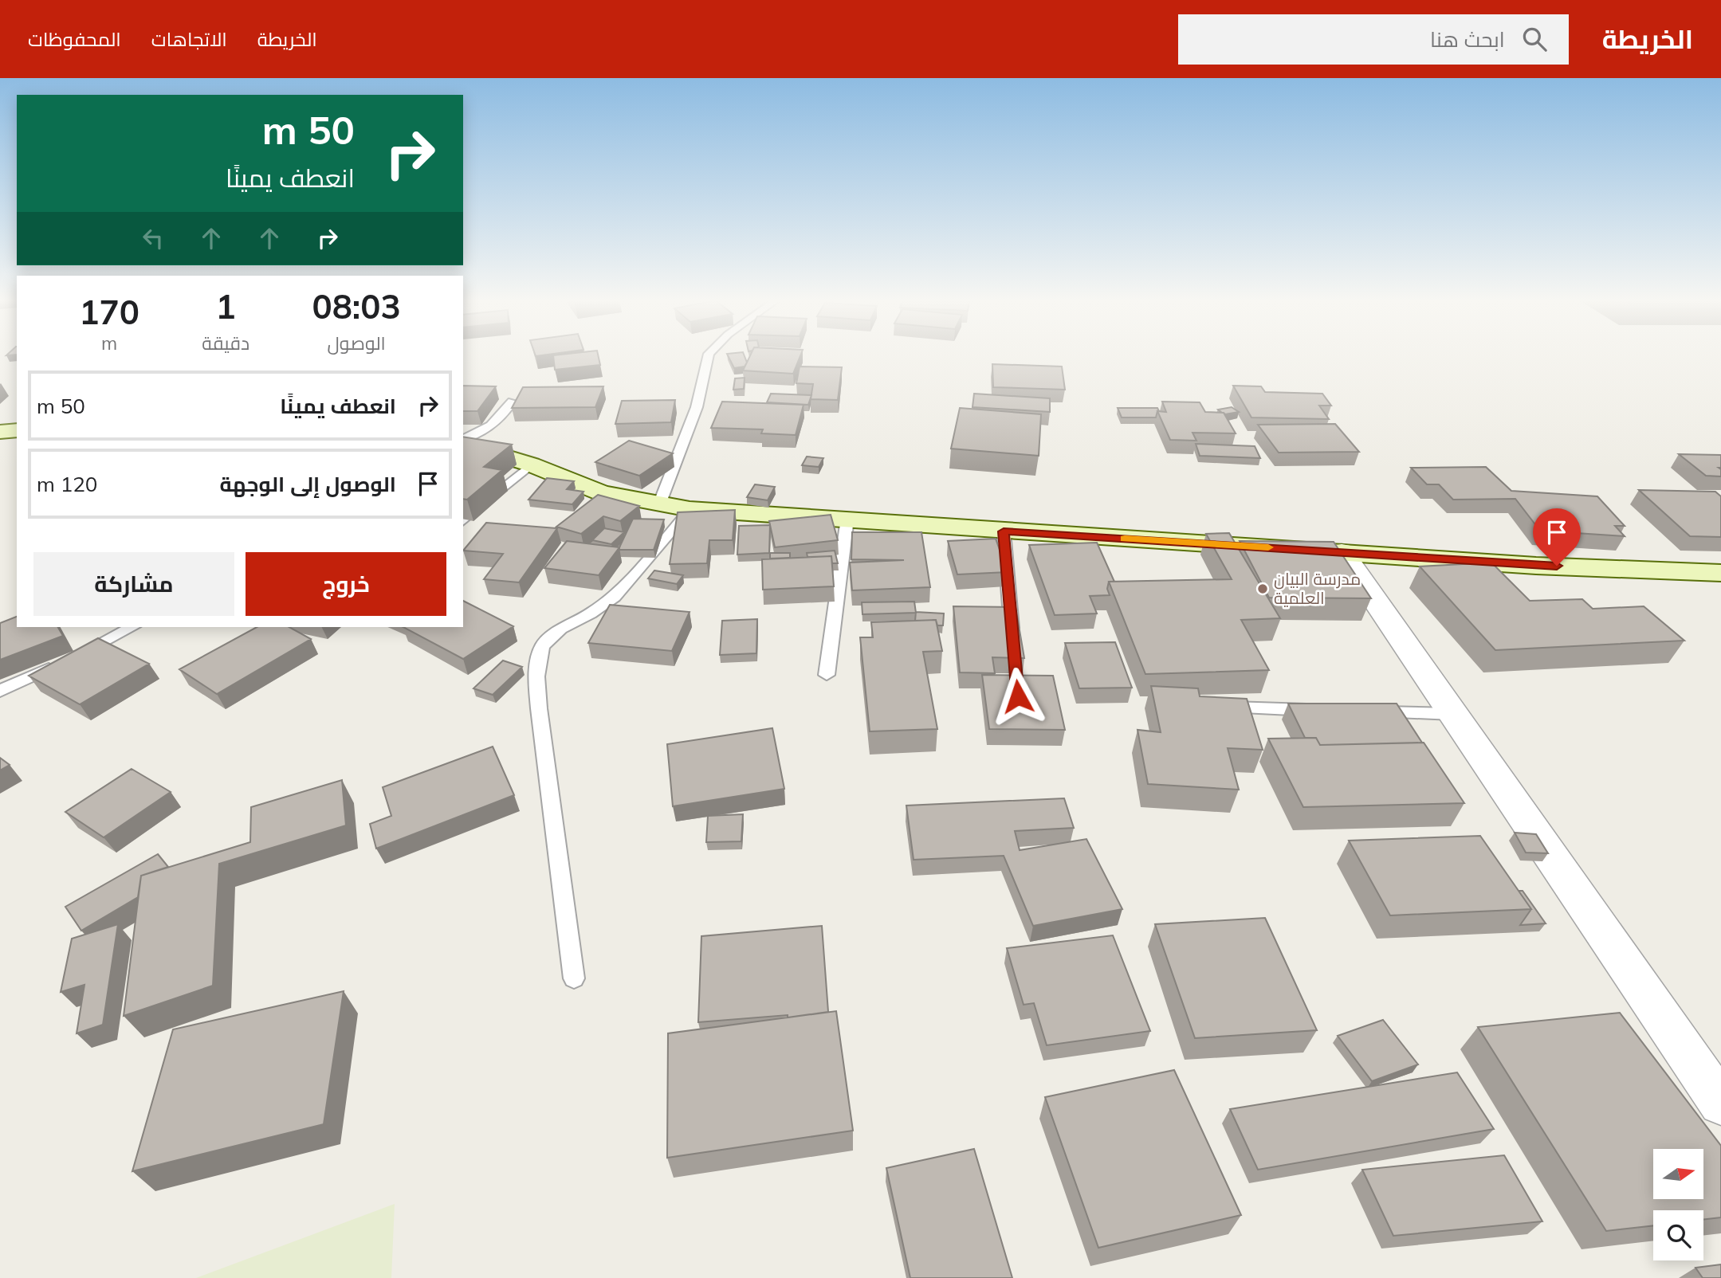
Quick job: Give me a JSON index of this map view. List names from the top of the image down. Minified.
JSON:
{"places":["مدرسة البيان العلمية"],"north":"right","page":{"header":"الخريطة","search":"ابحث هنا","nav":["الخريطة","الاتجاهات","المحفوظات"],"turn":["50 m","انعطف يمينًا"],"eta":["08:03","الوصول","1","دقيقة","170","m"],"list":[{"name":"انعطف يمينًا","value":"50 m"},{"name":"الوصول إلى الوجهة","value":"120 m"}],"buttons":["خروج","مشاركة"]}}
